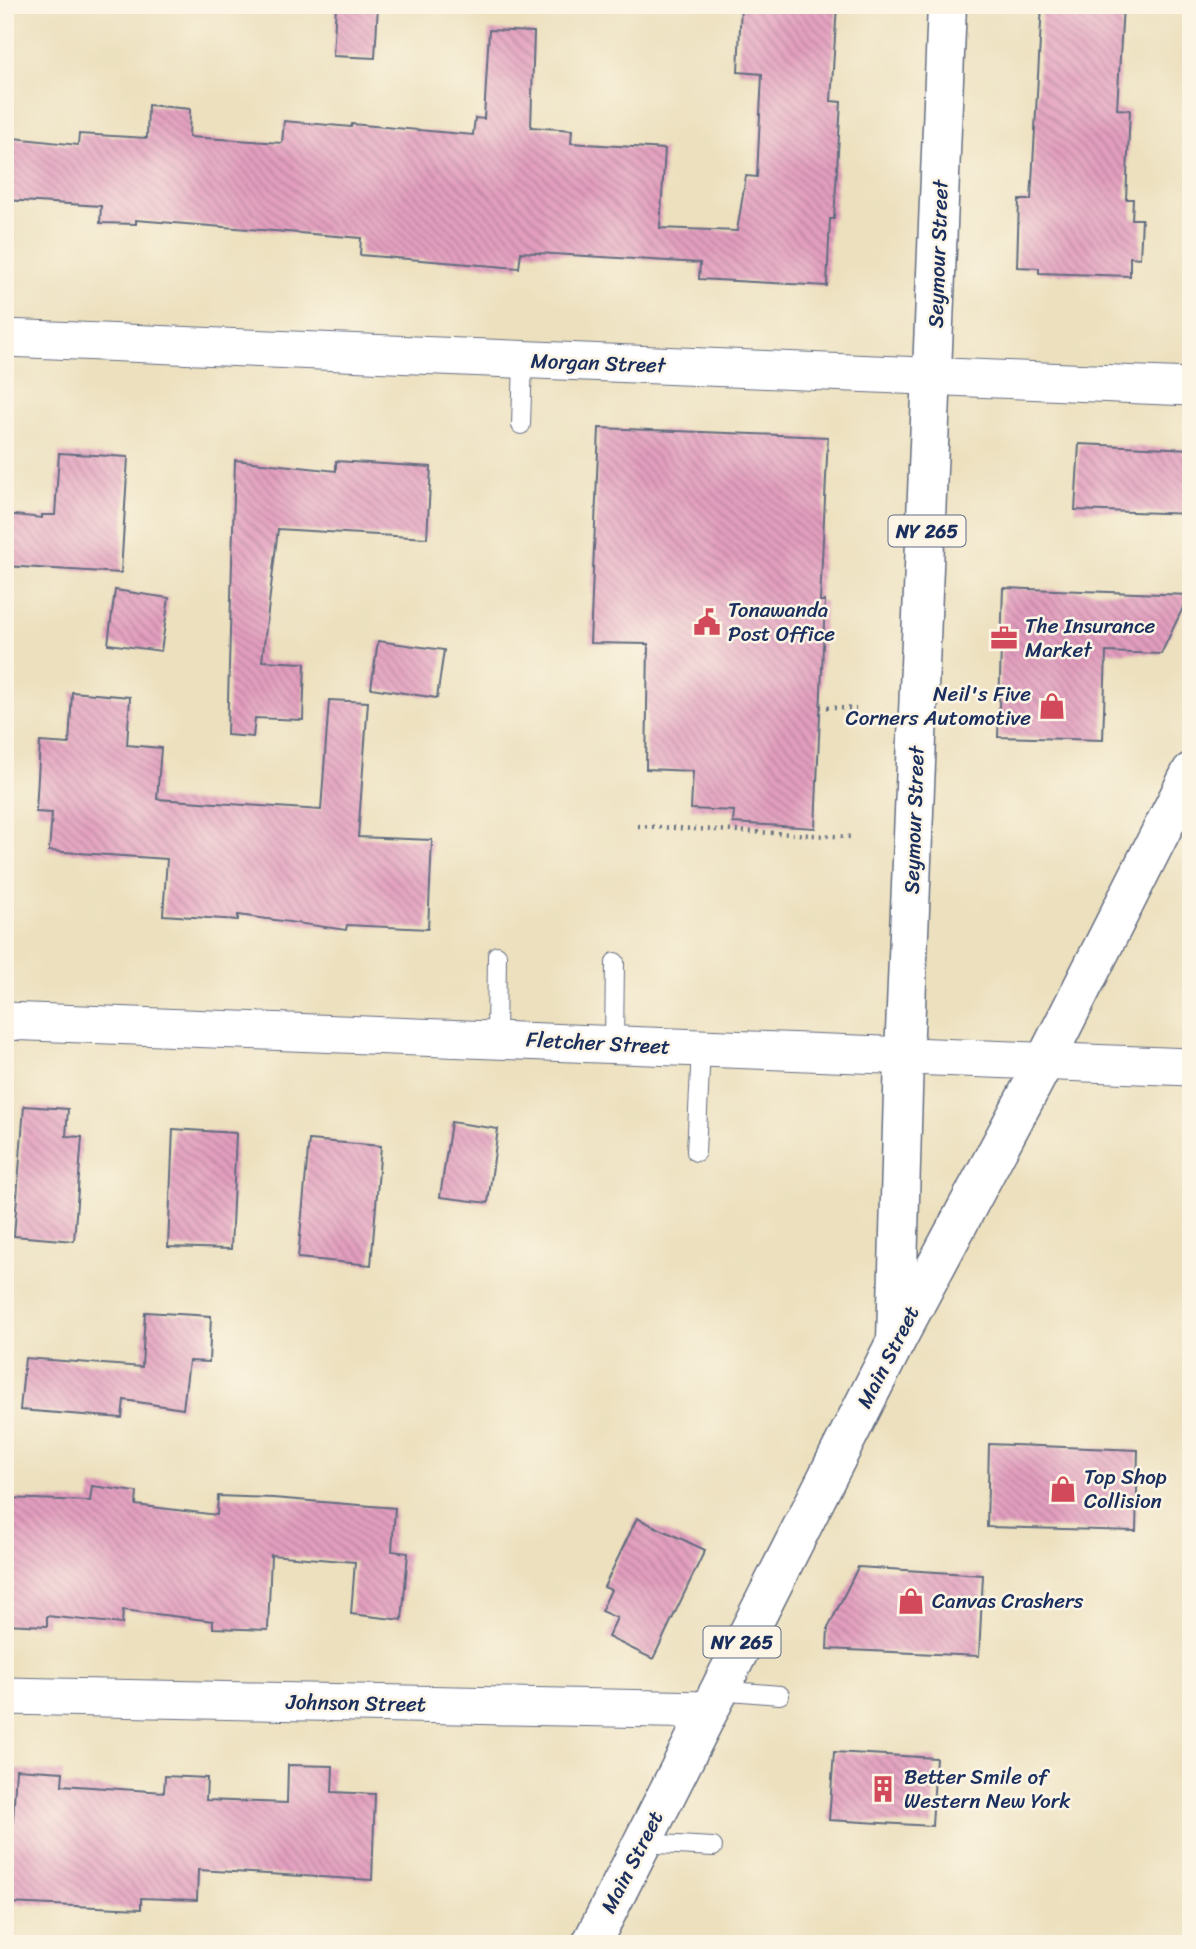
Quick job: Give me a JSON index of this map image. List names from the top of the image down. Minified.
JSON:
{"streets":{"main road":["Seymour Street","NY 265","Main Street"],"street":["Morgan Street","Fletcher Street","Johnson Street"]},"crossings":[["Seymour Street","Morgan Street"],["Seymour Street","Fletcher Street"],["Seymour Street","Main Street"],["Fletcher Street","Main Street"],["Main Street","Johnson Street"]],"places":{"public building":["Tonawanda Post Office"],"office":["The Insurance Market"],"shop":["Neil's Five Corners Automotive","Top Shop Collision","Canvas Crashers"],"building":["Better Smile of Western New York"]}}
